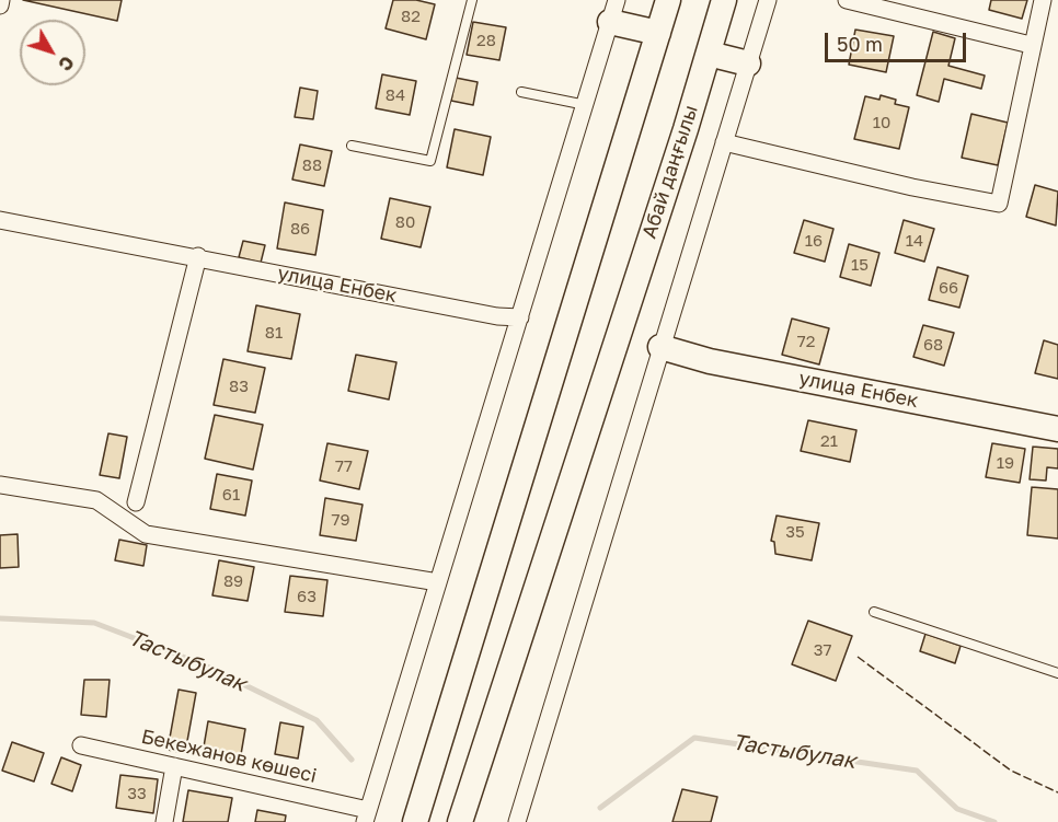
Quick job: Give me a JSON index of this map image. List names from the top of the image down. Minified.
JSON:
{"streets":{"main road":["Абай даңғылы","улица Енбек"],"street":["Бекежанов көшесі"]},"water":["Тастыбулак"],"house_numbers":["82","28","84","10","88","80","86","16","14","15","66","81","72","68","83","21","19","77","61","79","35","89","63","37","33"],"scale_bar":"50 m","north":"bottom right"}
